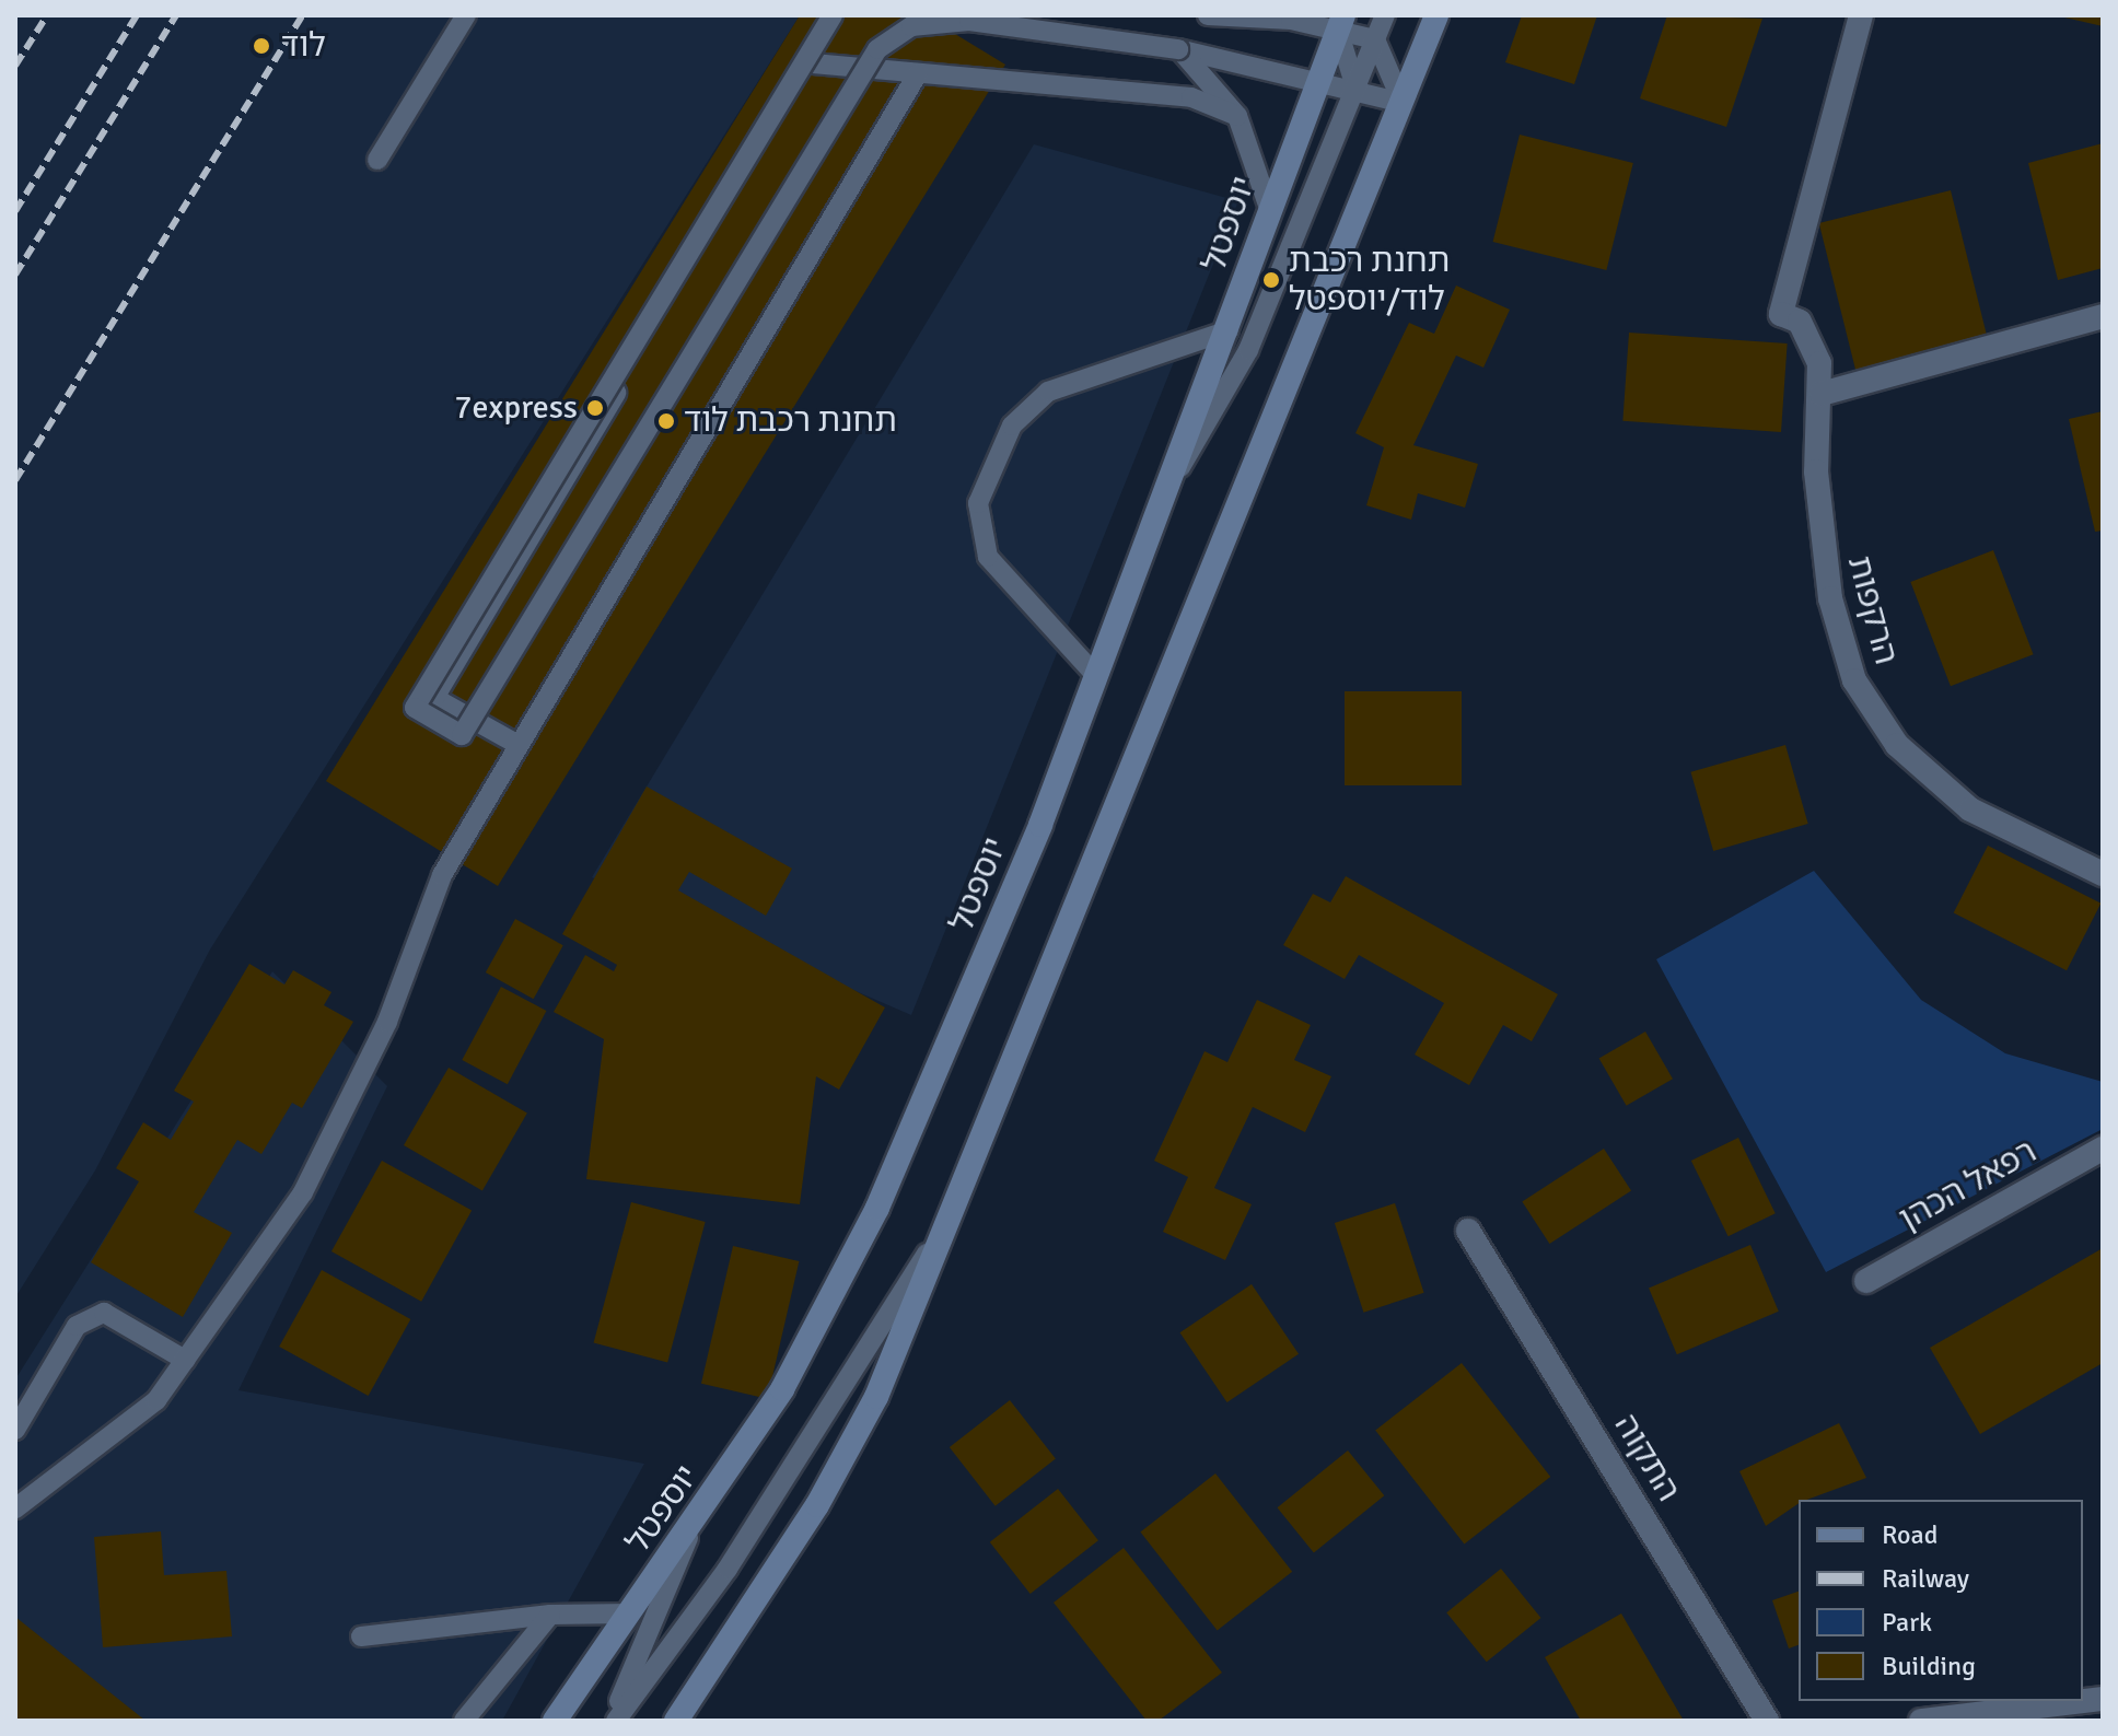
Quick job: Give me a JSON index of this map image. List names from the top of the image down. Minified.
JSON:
{"streets":{"main road":["יוספטל"],"street":["הרקפות","רפאל הכהן","התקוה"]},"places":["לוד","תחנת רכבת לוד/יוספטל","7express","תחנת רכבת לוד"],"legend":["Road","Railway","Park","Building"]}
